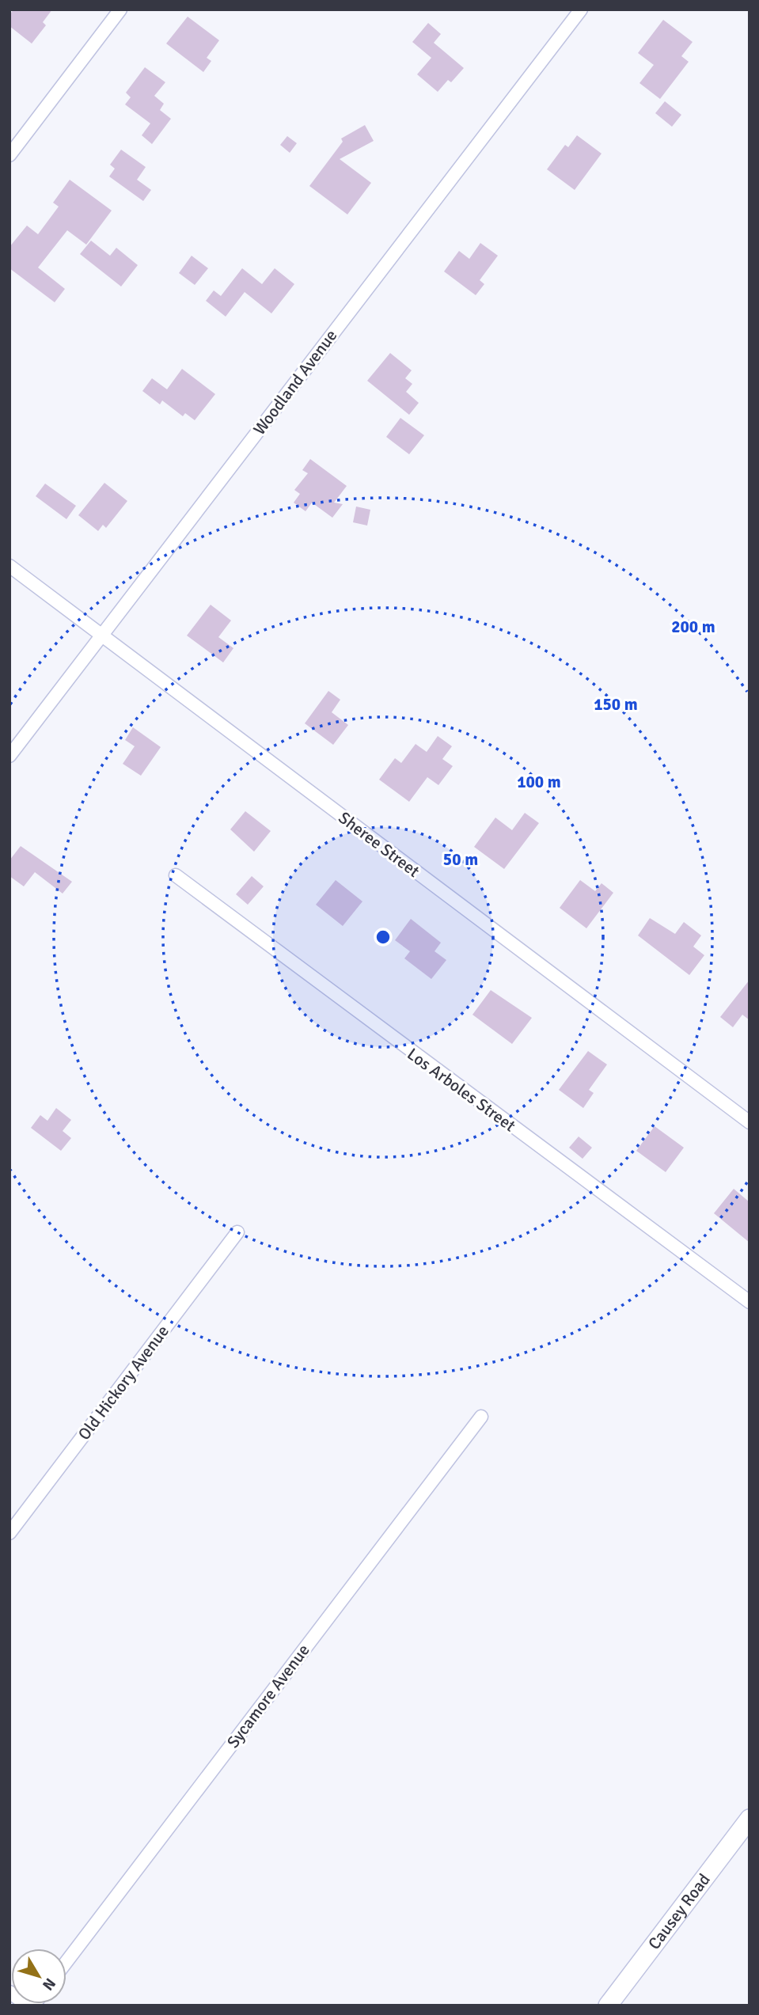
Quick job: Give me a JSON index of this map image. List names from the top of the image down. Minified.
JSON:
{"streets":{"street":["Woodland Avenue","Sheree Street","Los Arboles Street","Old Hickory Avenue","Sycamore Avenue","Causey Road"]},"crossings":[["Woodland Avenue","Sheree Street"]],"north":"bottom right","rings":["200 m","150 m","100 m","50 m"]}
